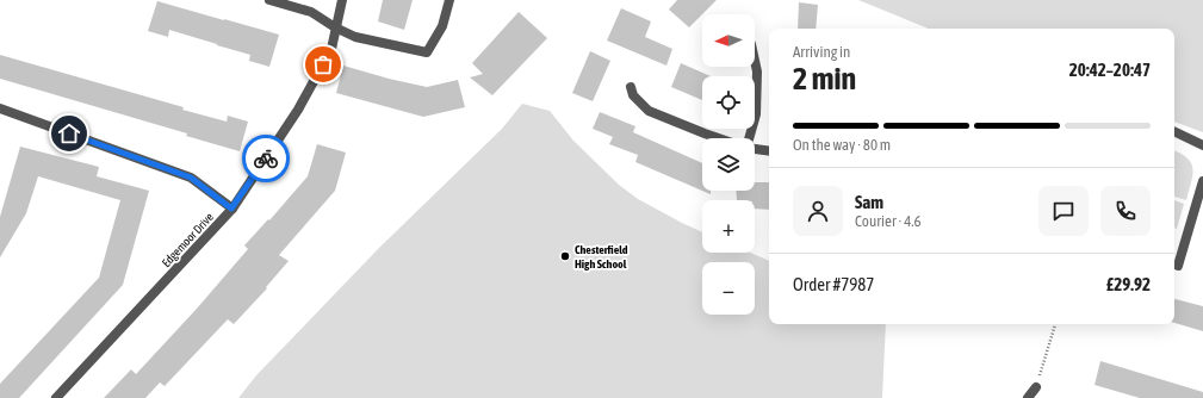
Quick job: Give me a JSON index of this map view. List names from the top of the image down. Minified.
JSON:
{"streets":{"street":["Edgemoor Drive"]},"places":["Chesterfield High School"],"north":"left","page":{"map_buttons":["+","−"],"heading":["2 min","Arriving in","20:42–20:47"],"panel":["Sam","Courier · 4.6","Order #7987","£29.92"],"bar":"On the way · 80 m"}}
